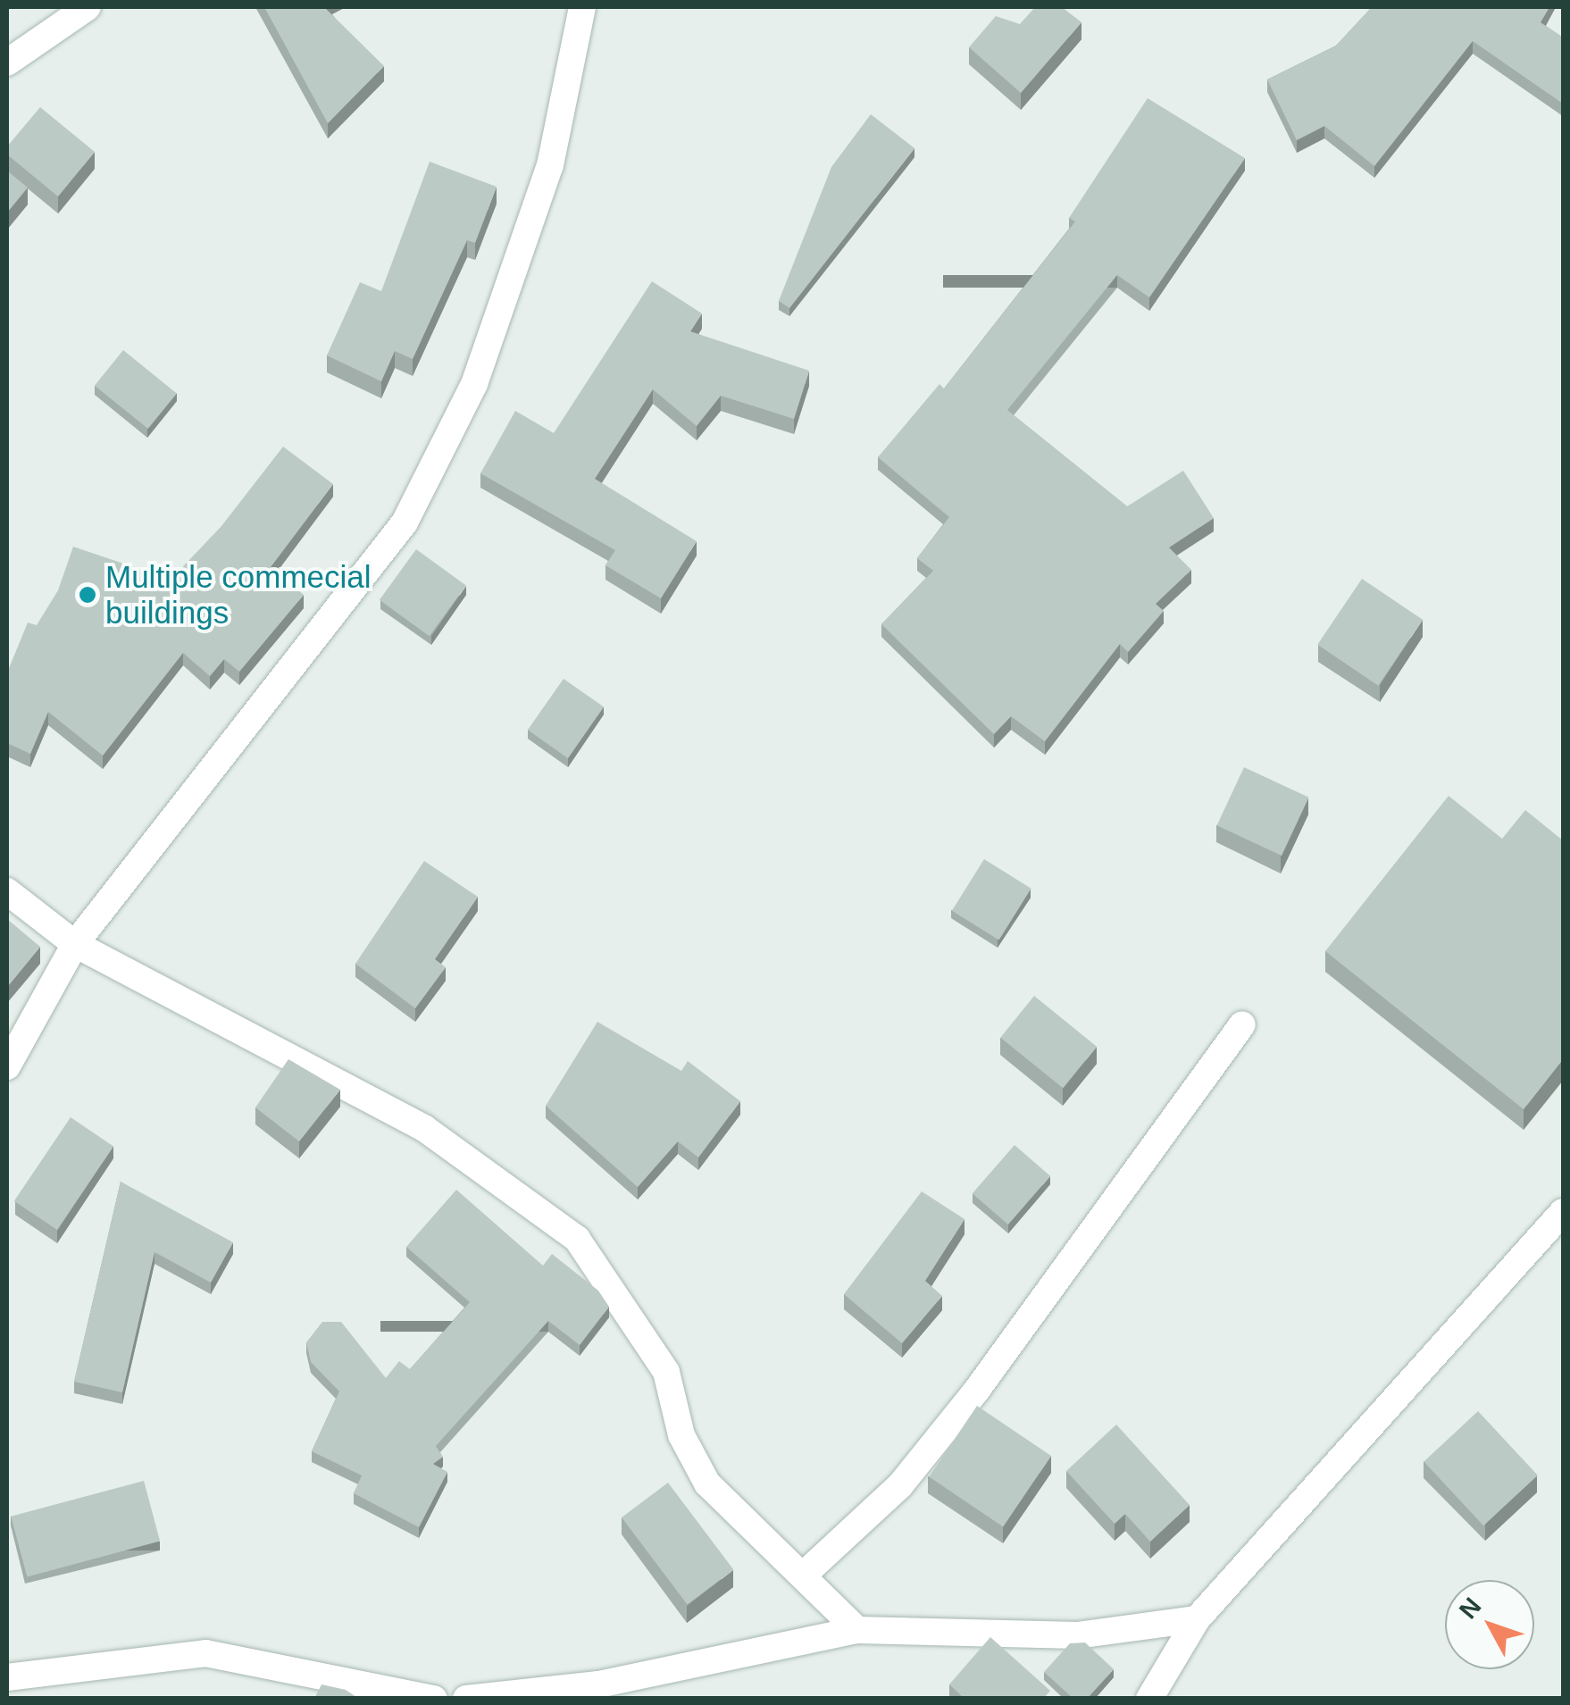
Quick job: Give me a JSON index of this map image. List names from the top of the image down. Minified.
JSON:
{"places":["Multiple commecial buildings"],"north":"top left"}
